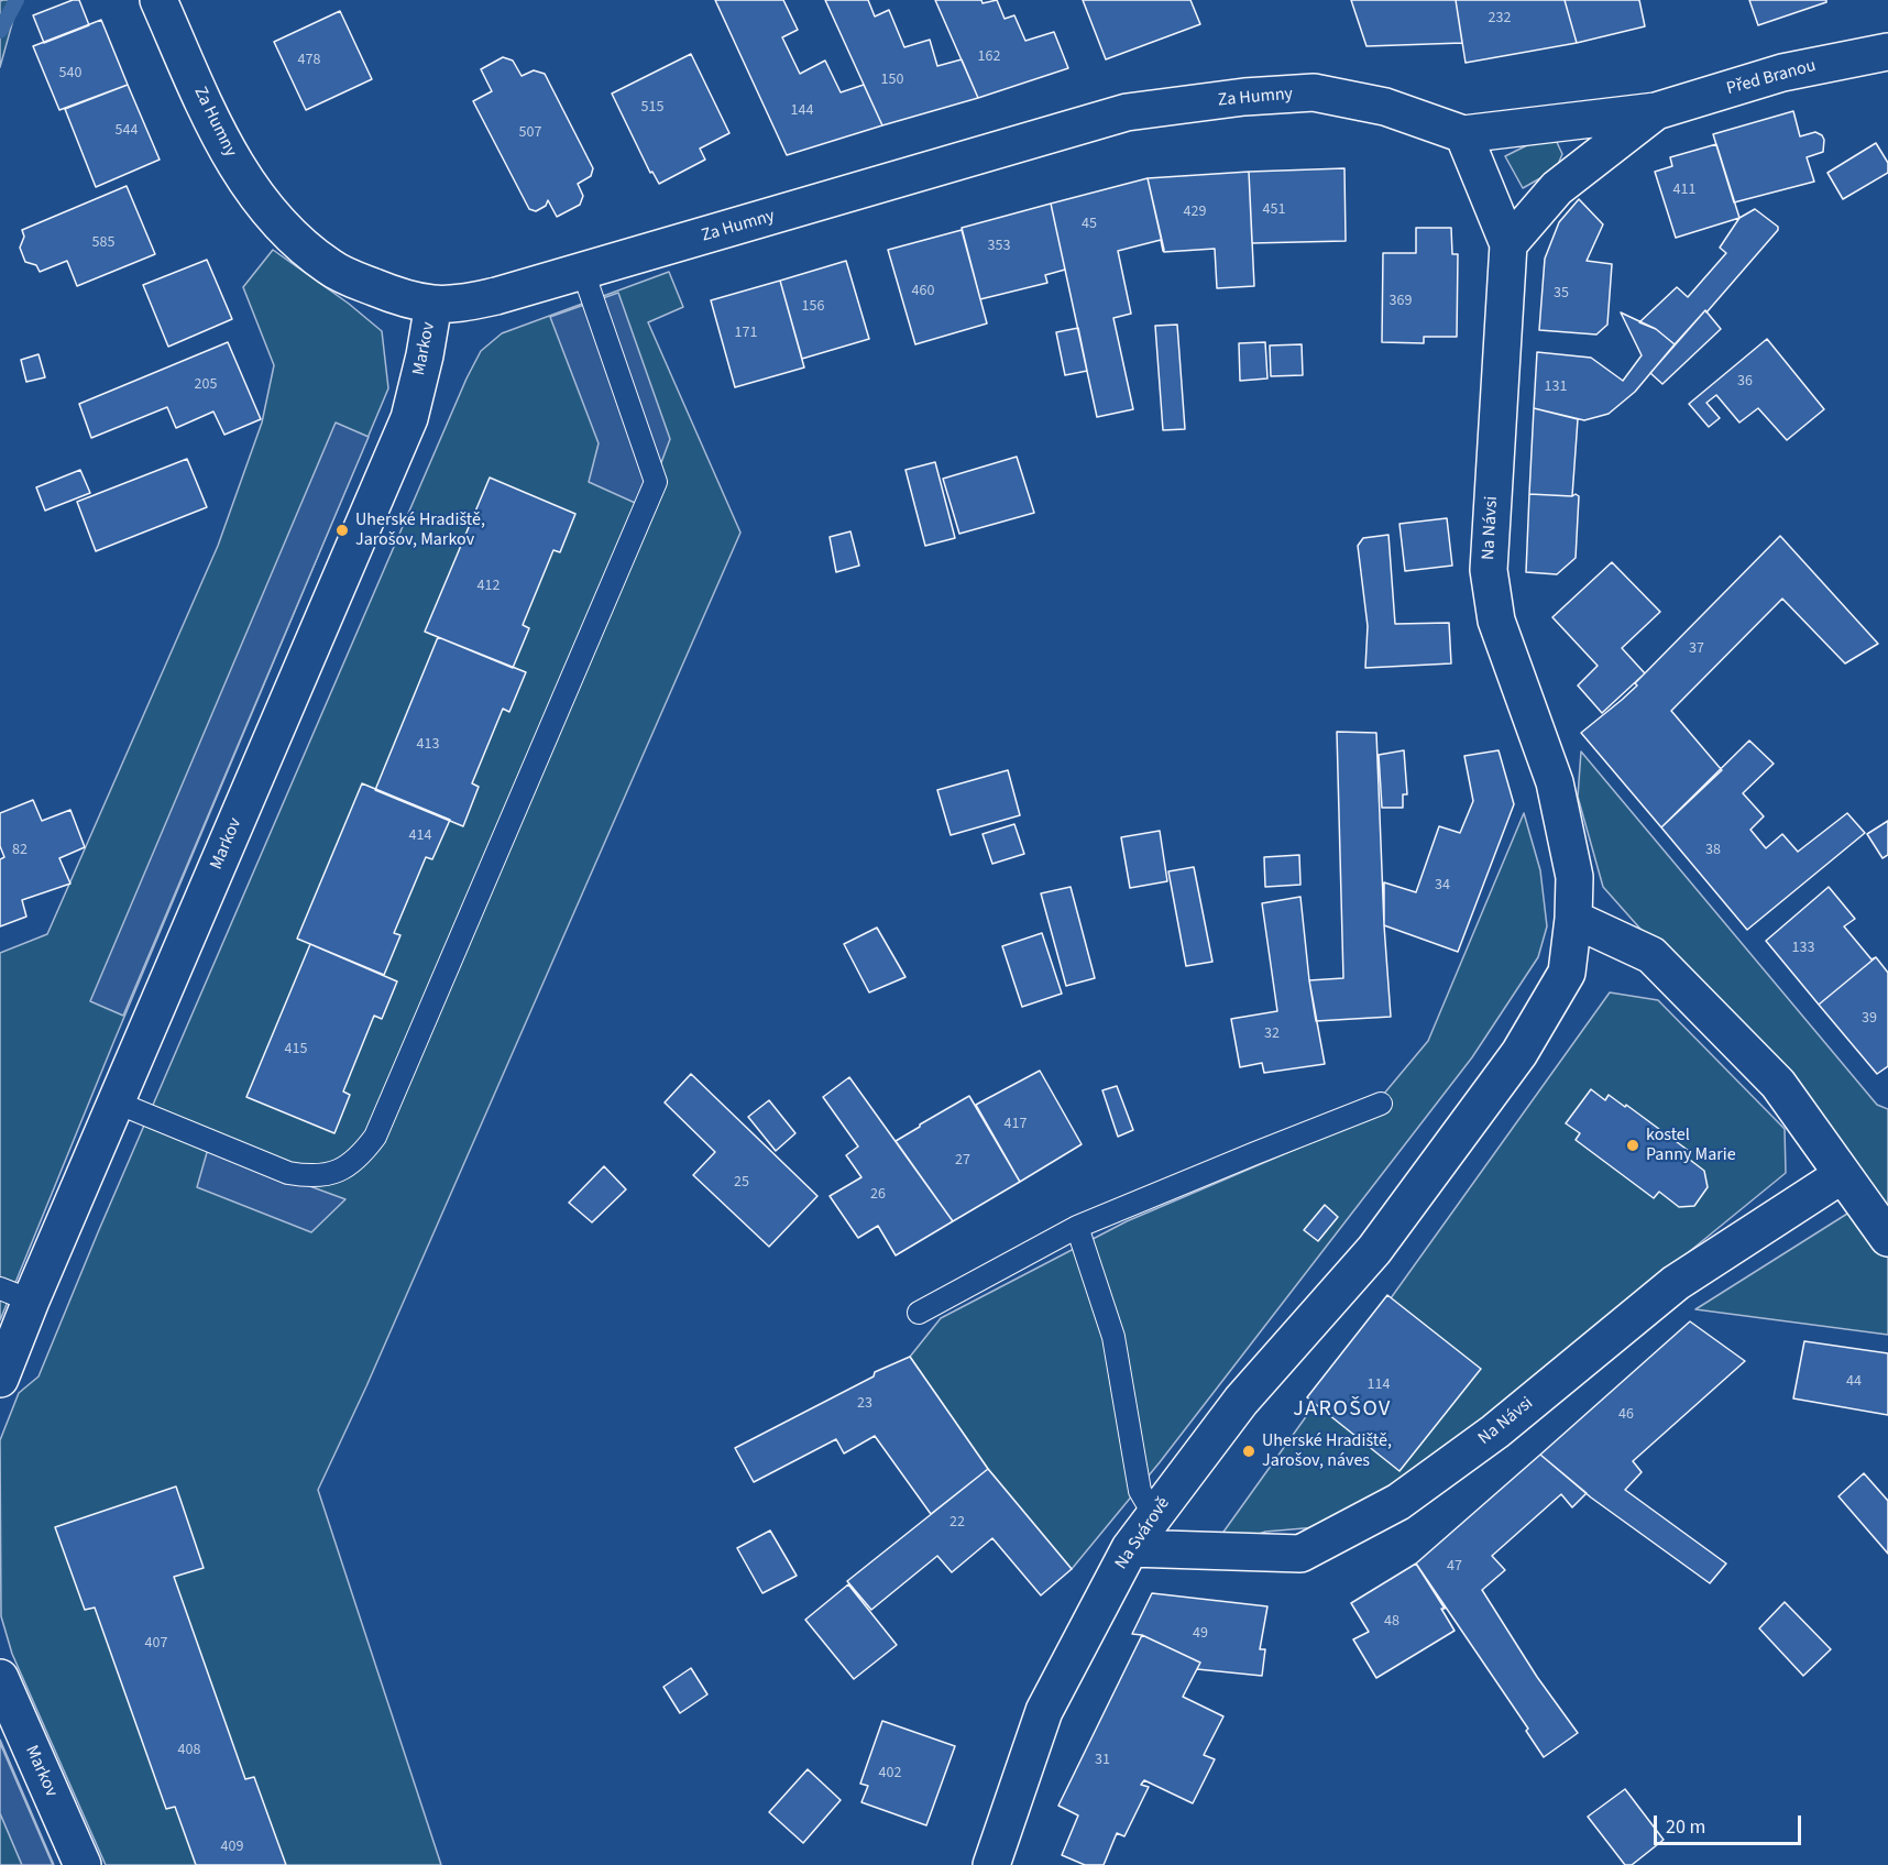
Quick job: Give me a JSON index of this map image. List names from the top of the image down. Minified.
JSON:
{"streets":{"street":["Před Branou","Za Humny","Markov","Na Návsi","Na Svárově"]},"crossings":[["Před Branou","Za Humny"],["Před Branou","Na Návsi"],["Za Humny","Markov"],["Za Humny","Na Návsi"],["Na Návsi","Na Svárově"]],"districts":["JAROŠOV"],"places":["Uherské Hradiště, Jarošov, Markov","kostel Panny Marie","Uherské Hradiště, Jarošov, náves"],"house_numbers":["232","162","478","540","150","515","144","544","507","411","451","429","45","585","353","460","35","369","156","171","36","205","131","412","37","413","414","82","38","34","133","39","32","415","417","27","25","26","44","114","23","46","22","47","48","49","407","408","31","402","409"],"scale_bar":"20 m"}
